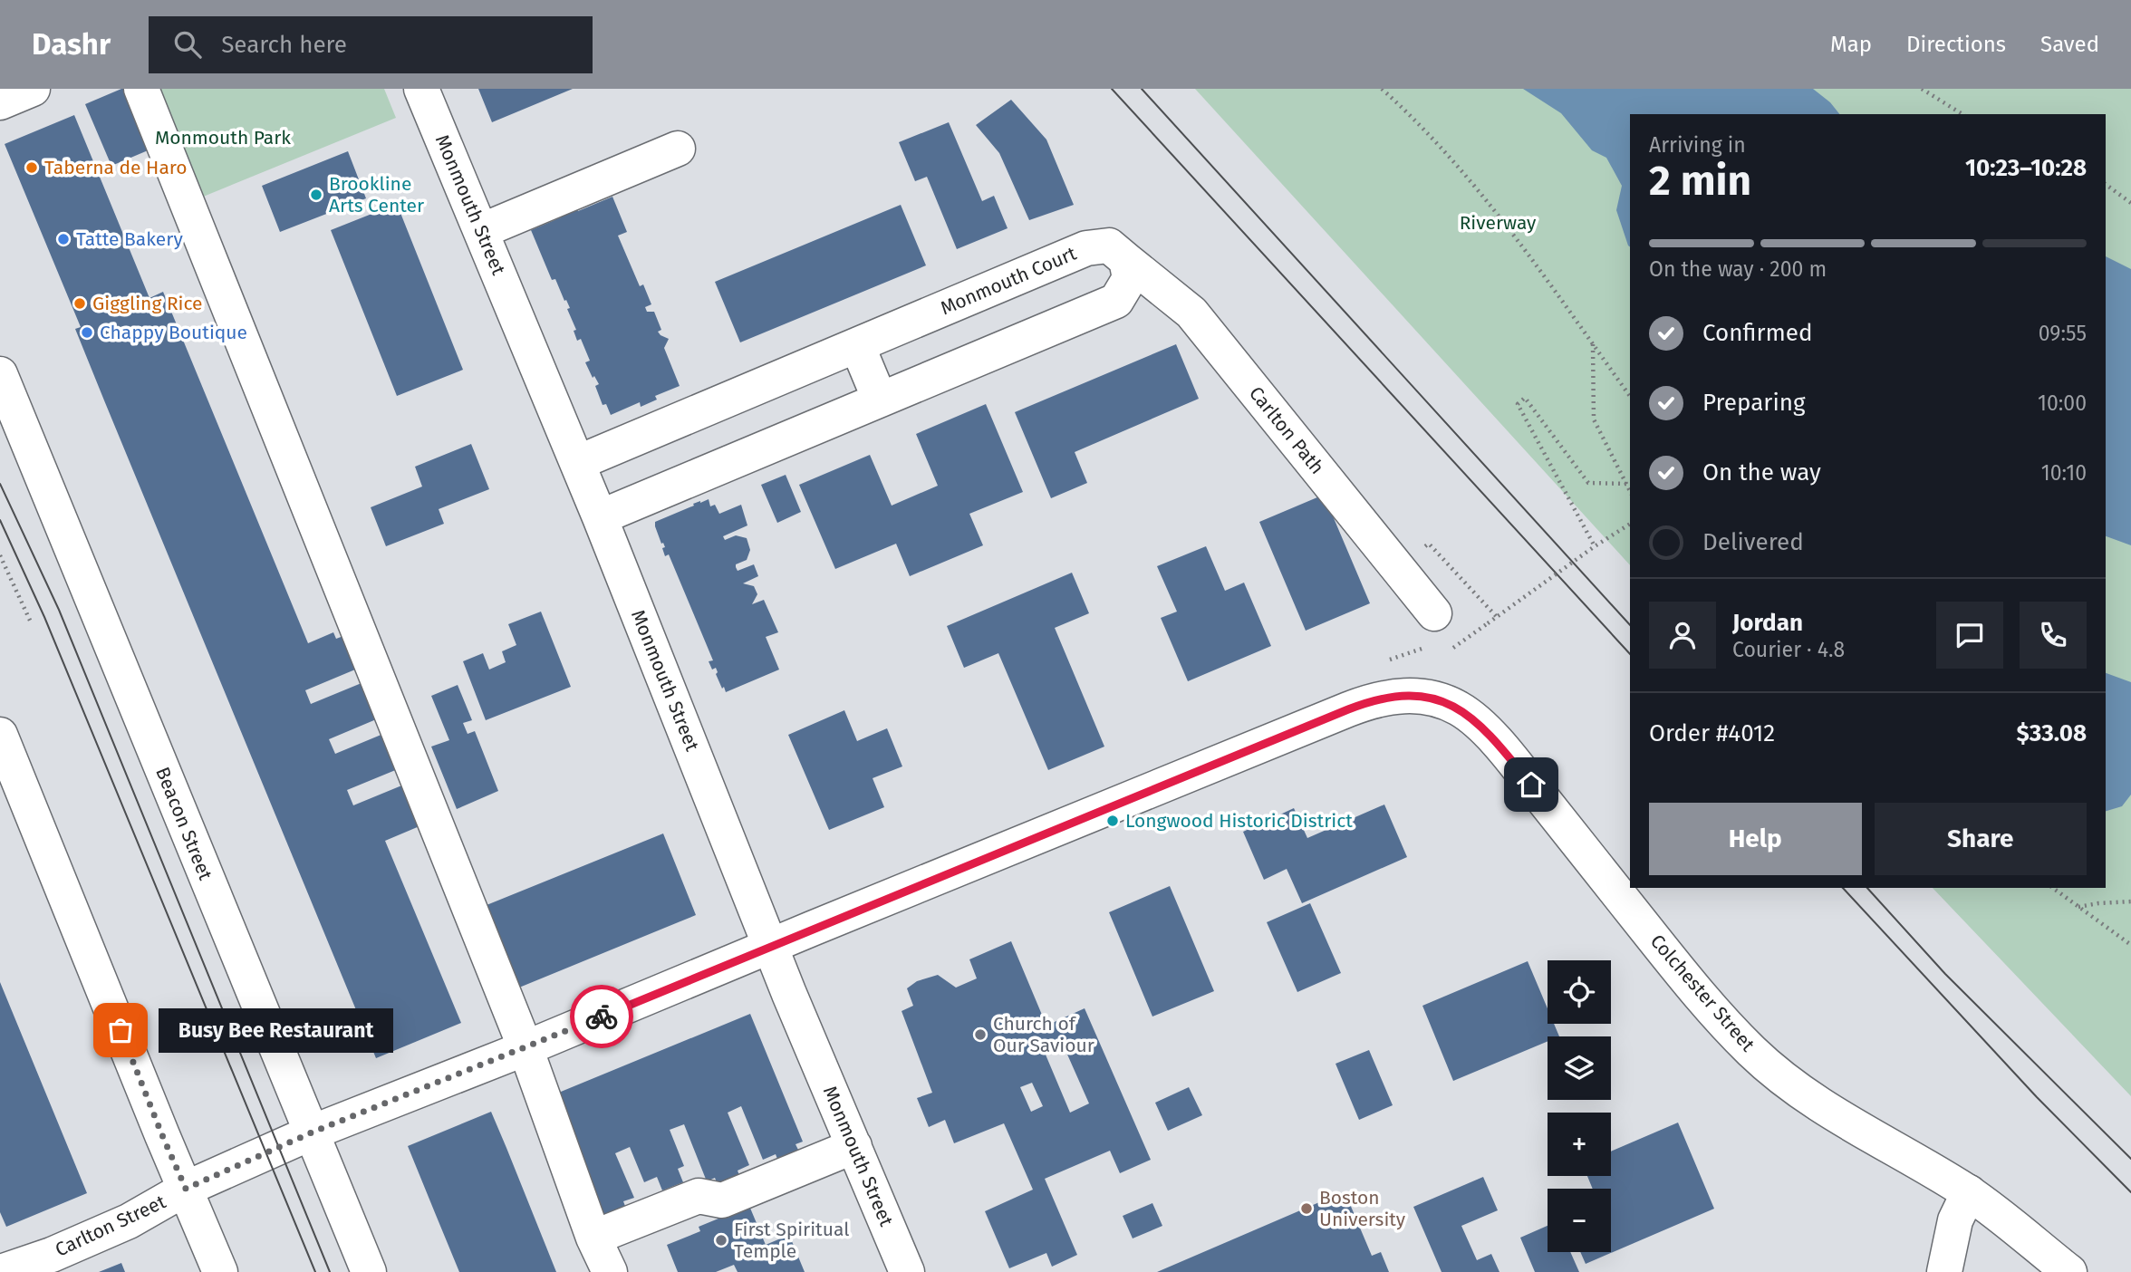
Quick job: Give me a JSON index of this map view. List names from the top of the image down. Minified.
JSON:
{"streets":{"main road":["Monmouth Street","Monmouth Court","Carlton Path","Beacon Street","Colchester Street","Carlton Street"]},"crossings":[["Monmouth Street","Monmouth Court"],["Monmouth Street","Carlton Street"],["Monmouth Court","Carlton Path"],["Beacon Street","Carlton Street"],["Colchester Street","Carlton Street"]],"parks":["Monmouth Park","Riverway"],"places":["Taberna de Haro","Brookline Arts Center","Tatte Bakery","Giggling Rice","Chappy Boutique","Longwood Historic District","Busy Bee Restaurant","Church of Our Saviour","Boston University","First Spiritual Temple"],"page":{"header":"Dashr","search":"Search here","nav":["Map","Directions","Saved"],"heading":["2 min","Arriving in","10:23–10:28"],"panel":["Jordan","Courier · 4.8","Order #4012","$33.08"],"bar":"On the way · 200 m","list":[["Confirmed","09:55"],["Preparing","10:00"],["On the way","10:10"],"Delivered"],"buttons":["Help","Share"],"map_buttons":["+","−"],"bubble":"Busy Bee Restaurant"}}
